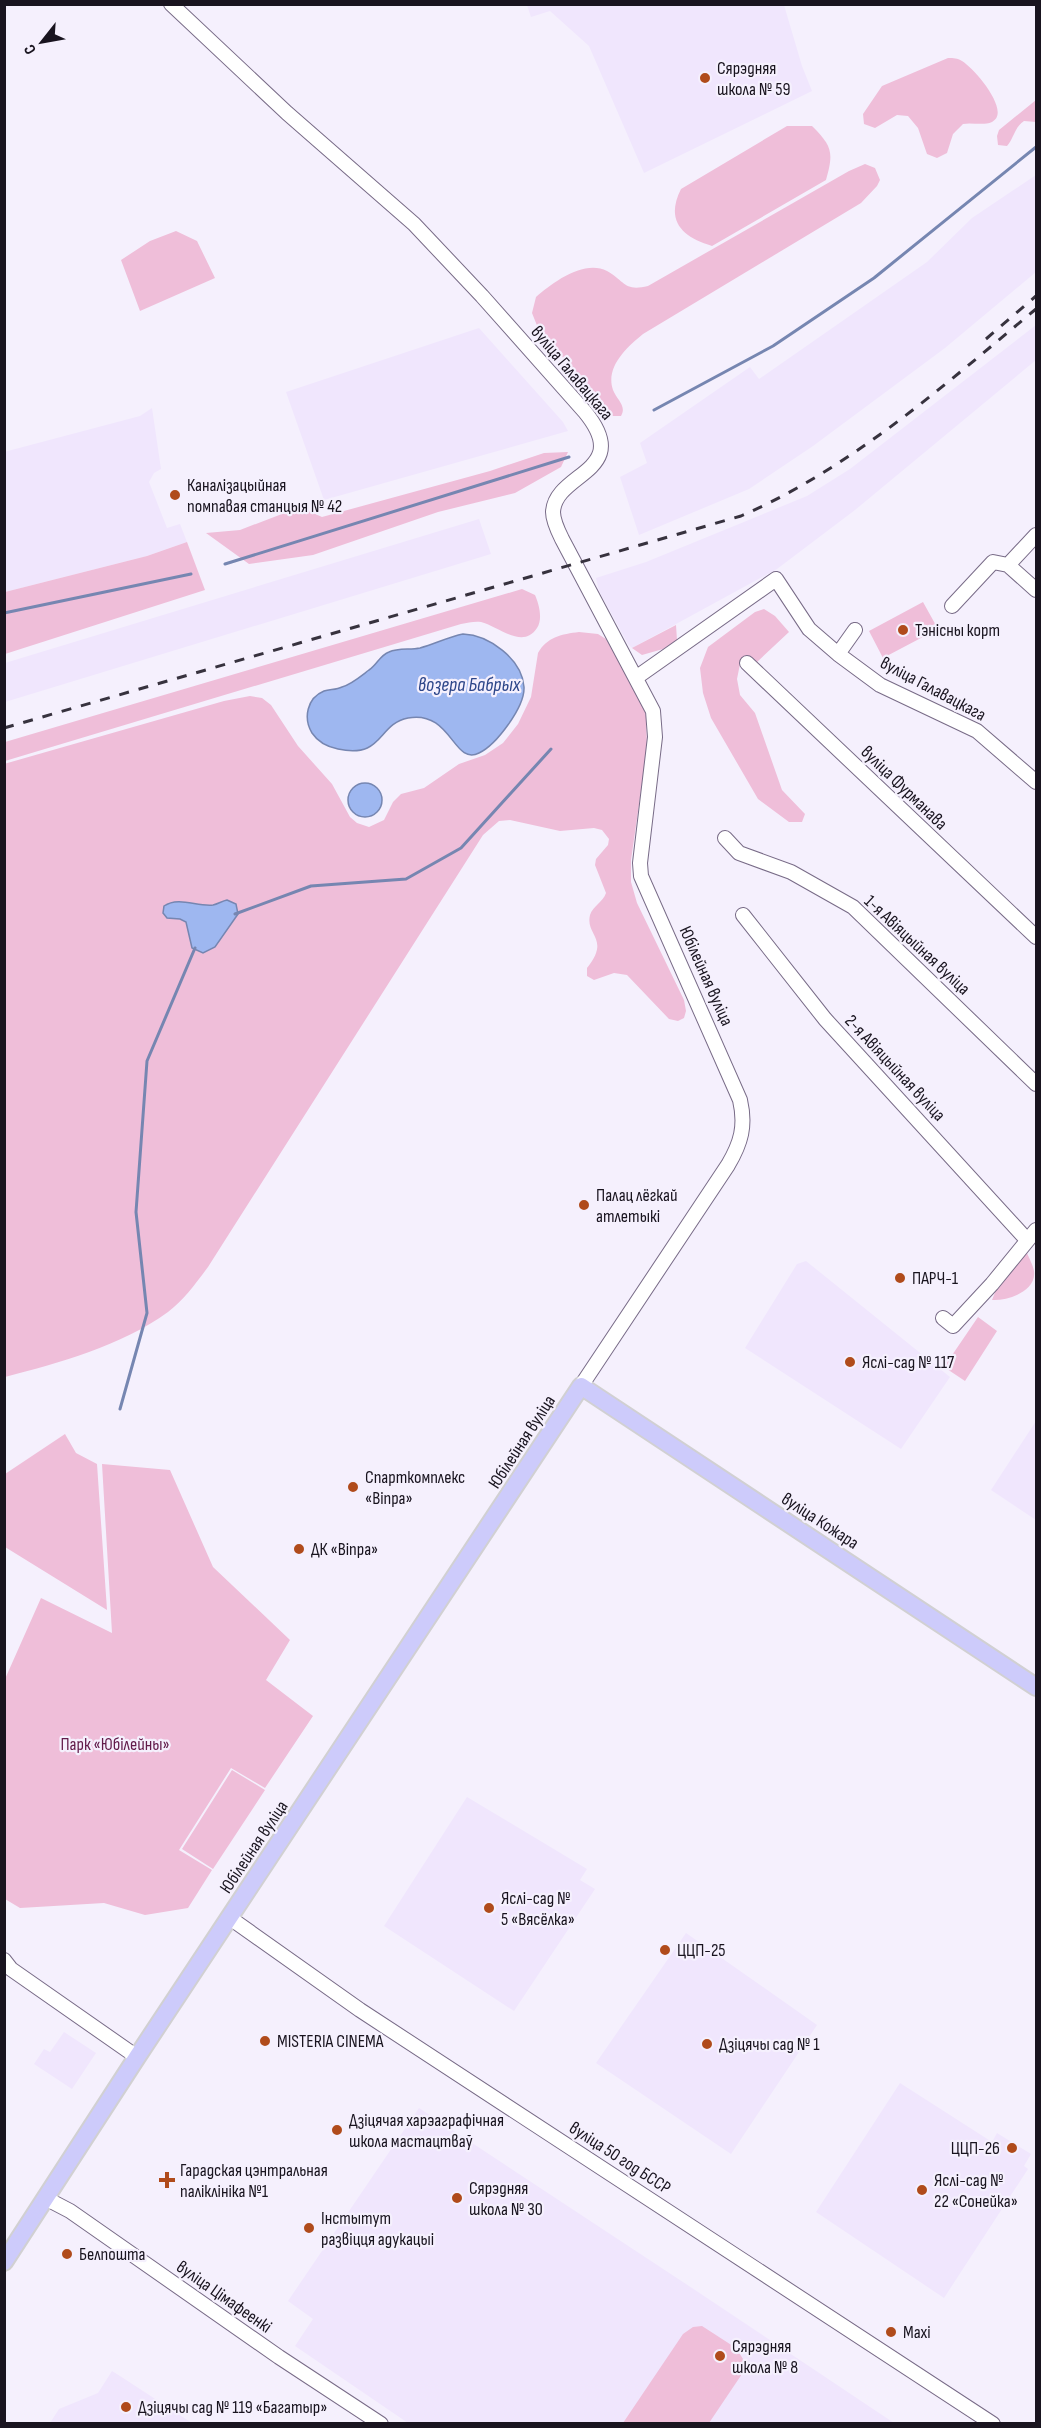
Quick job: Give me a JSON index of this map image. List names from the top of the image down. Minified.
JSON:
{"streets":{"main road":["Юбілейная вуліца","вуліца Кожара"],"street":["вуліца Галавацкага","вуліца Фурманава","1-я Авіяцыйная вуліца","2-я Авіяцыйная вуліца","вуліца 50 год БССР","вуліца Цімафеенкі"]},"crossings":[["вуліца Галавацкага","Юбілейная вуліца"],["Юбілейная вуліца","вуліца Кожара"],["Юбілейная вуліца","вуліца 50 год БССР"],["Юбілейная вуліца","вуліца Цімафеенкі"]],"water":["возера Бабрых"],"parks":["Парк «Юбілейны»"],"places":{"other":["Сярэдняя школа № 59","Каналізацыйная помпавая станцыя № 42","Тэнісны корт","Палац лёгкай атлетыкі","ПАРЧ-1","Яслі-сад № 117","Спарткомплекс «Віпра»","ДК «Віпра»","Яслі-сад № 5 «Вясёлка»","ЦЦП-25","MISTERIA CINEMA","Дзіцячы сад № 1","Дзіцячая харэаграфічная школа мастацтваў","ЦЦП-26","Яслі-сад № 22 «Сонейка»","Сярэдняя школа № 30","Інстытут развіцця адукацыі","Белпошта","Maxi","Сярэдняя школа № 8","Дзіцячы сад № 119 «Багатыр»"],"health":["Гарадская цэнтральная паліклініка №1"]},"north":"bottom left"}
